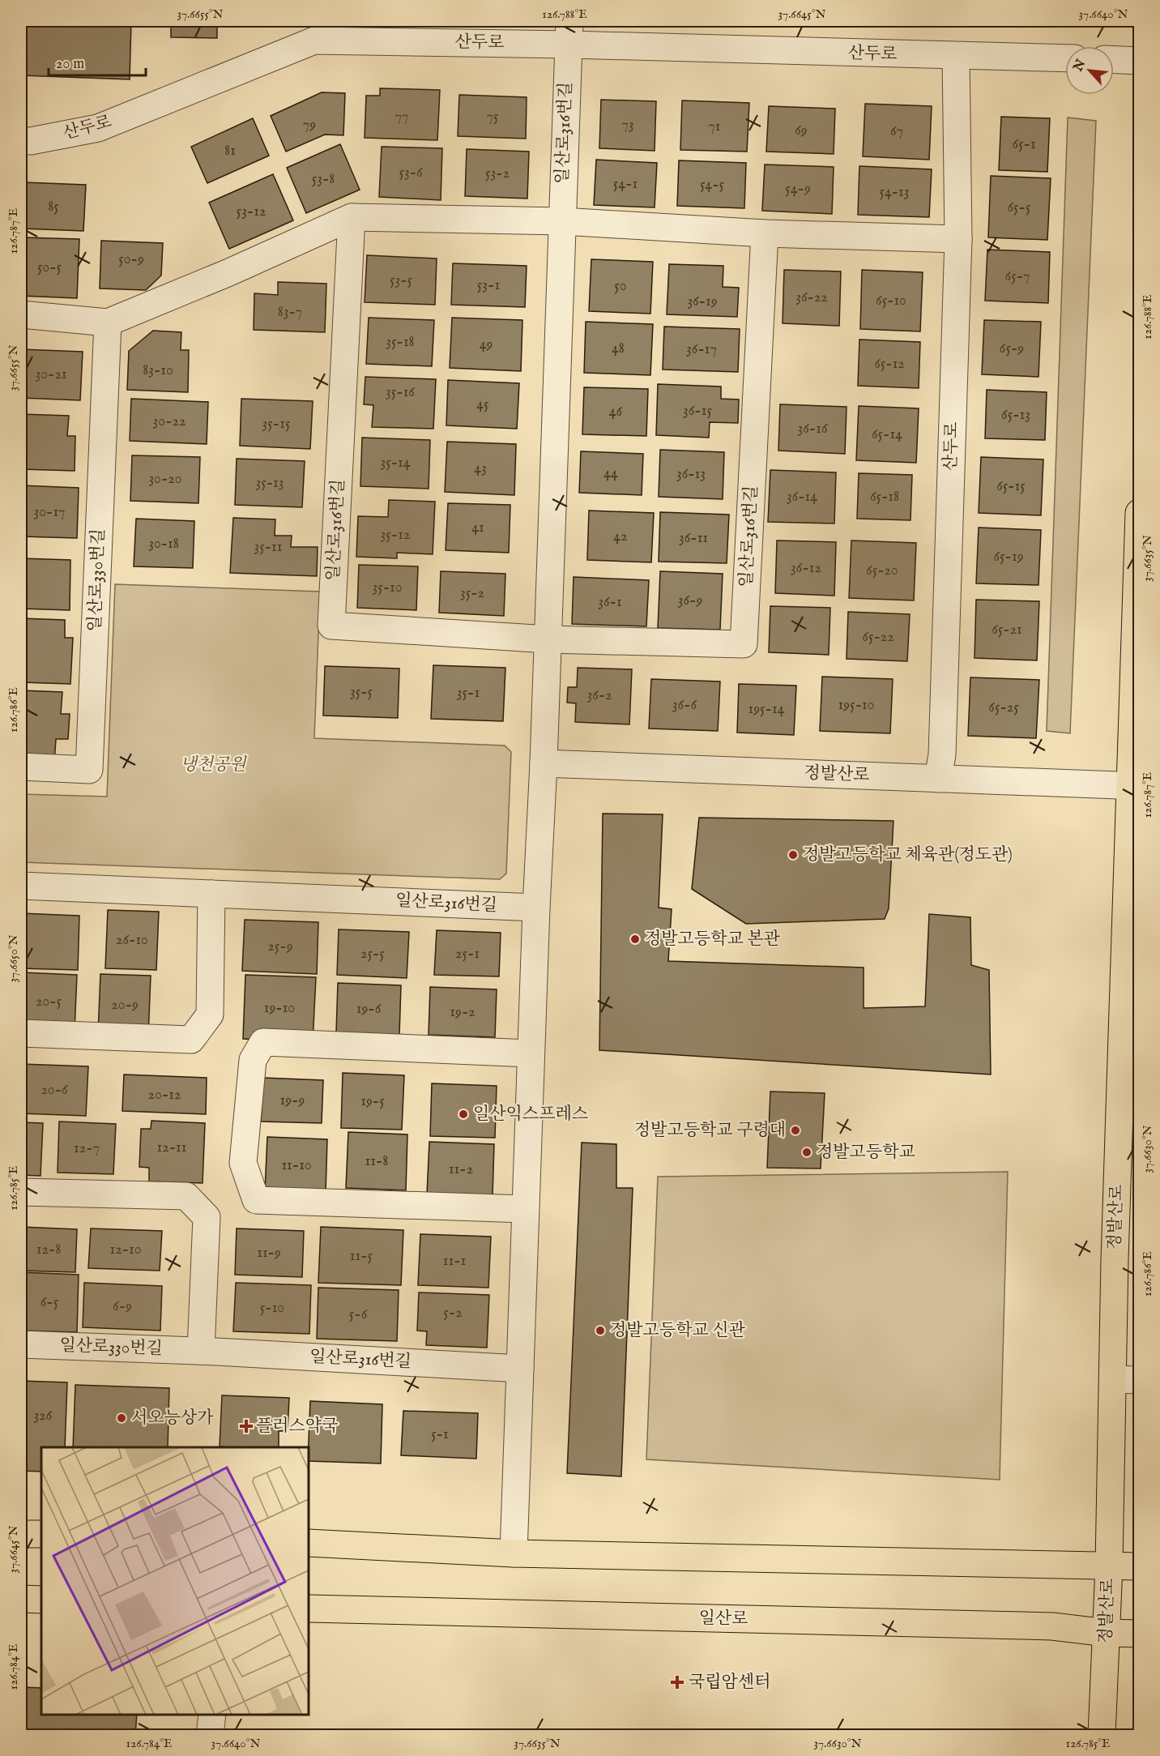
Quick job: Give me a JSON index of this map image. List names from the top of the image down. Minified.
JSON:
{"streets":{"main road":["정발산로","일산로"],"street":["산두로","일산로316번길","일산로330번길"]},"crossings":[["산두로","일산로316번길"],["산두로","정발산로"],["일산로316번길","일산로330번길"],["일산로316번길","정발산로"],["정발산로","일산로"]],"parks":["냉천공원"],"places":{"other":["정발고등학교 체육관(정도관)","정발고등학교 본관","일산익스프레스","정발고등학교 구령대","정발고등학교","정발고등학교 신관","서오능상가"],"health":["플러스약국","국립암센터"]},"house_numbers":["77","75","79","73","71","69","67","65-1","81","53-6","53-2","53-8","54-1","54-5","54-9","54-13","85","65-5","53-12","50-9","50-5","65-7","53-5","53-1","50","36-22","65-10","36-19","83-7","35-18","49","48","65-9","36-17","65-12","83-10","30-21","35-16","45","36-15","46","65-13","30-22","35-15","36-16","65-14","35-14","43","44","36-13","30-20","35-13","65-15","36-14","65-18","30-17","41","35-12","42","36-11","30-18","35-11","65-19","36-12","65-20","35-10","35-2","36-9","36-1","65-21","65-22","35-5","35-1","36-2","36-6","195-10","65-25","195-14","26-10","25-9","25-5","25-1","20-5","20-9","19-10","19-6","19-2","20-6","20-12","19-9","19-5","12-11","12-7","11-8","11-10","11-2","12-8","12-10","11-9","11-5","11-1","6-5","6-9","5-10","5-2","5-6","326","5-1"],"scale_bar":"20 m","north":"top left","coordinates":["37.6655°N","126.788°E","37.6645°N","37.6640°N","126.787°E","37.6635°N","126.786°E","37.6650°N","37.6630°N","126.785°E","126.784°E"]}
